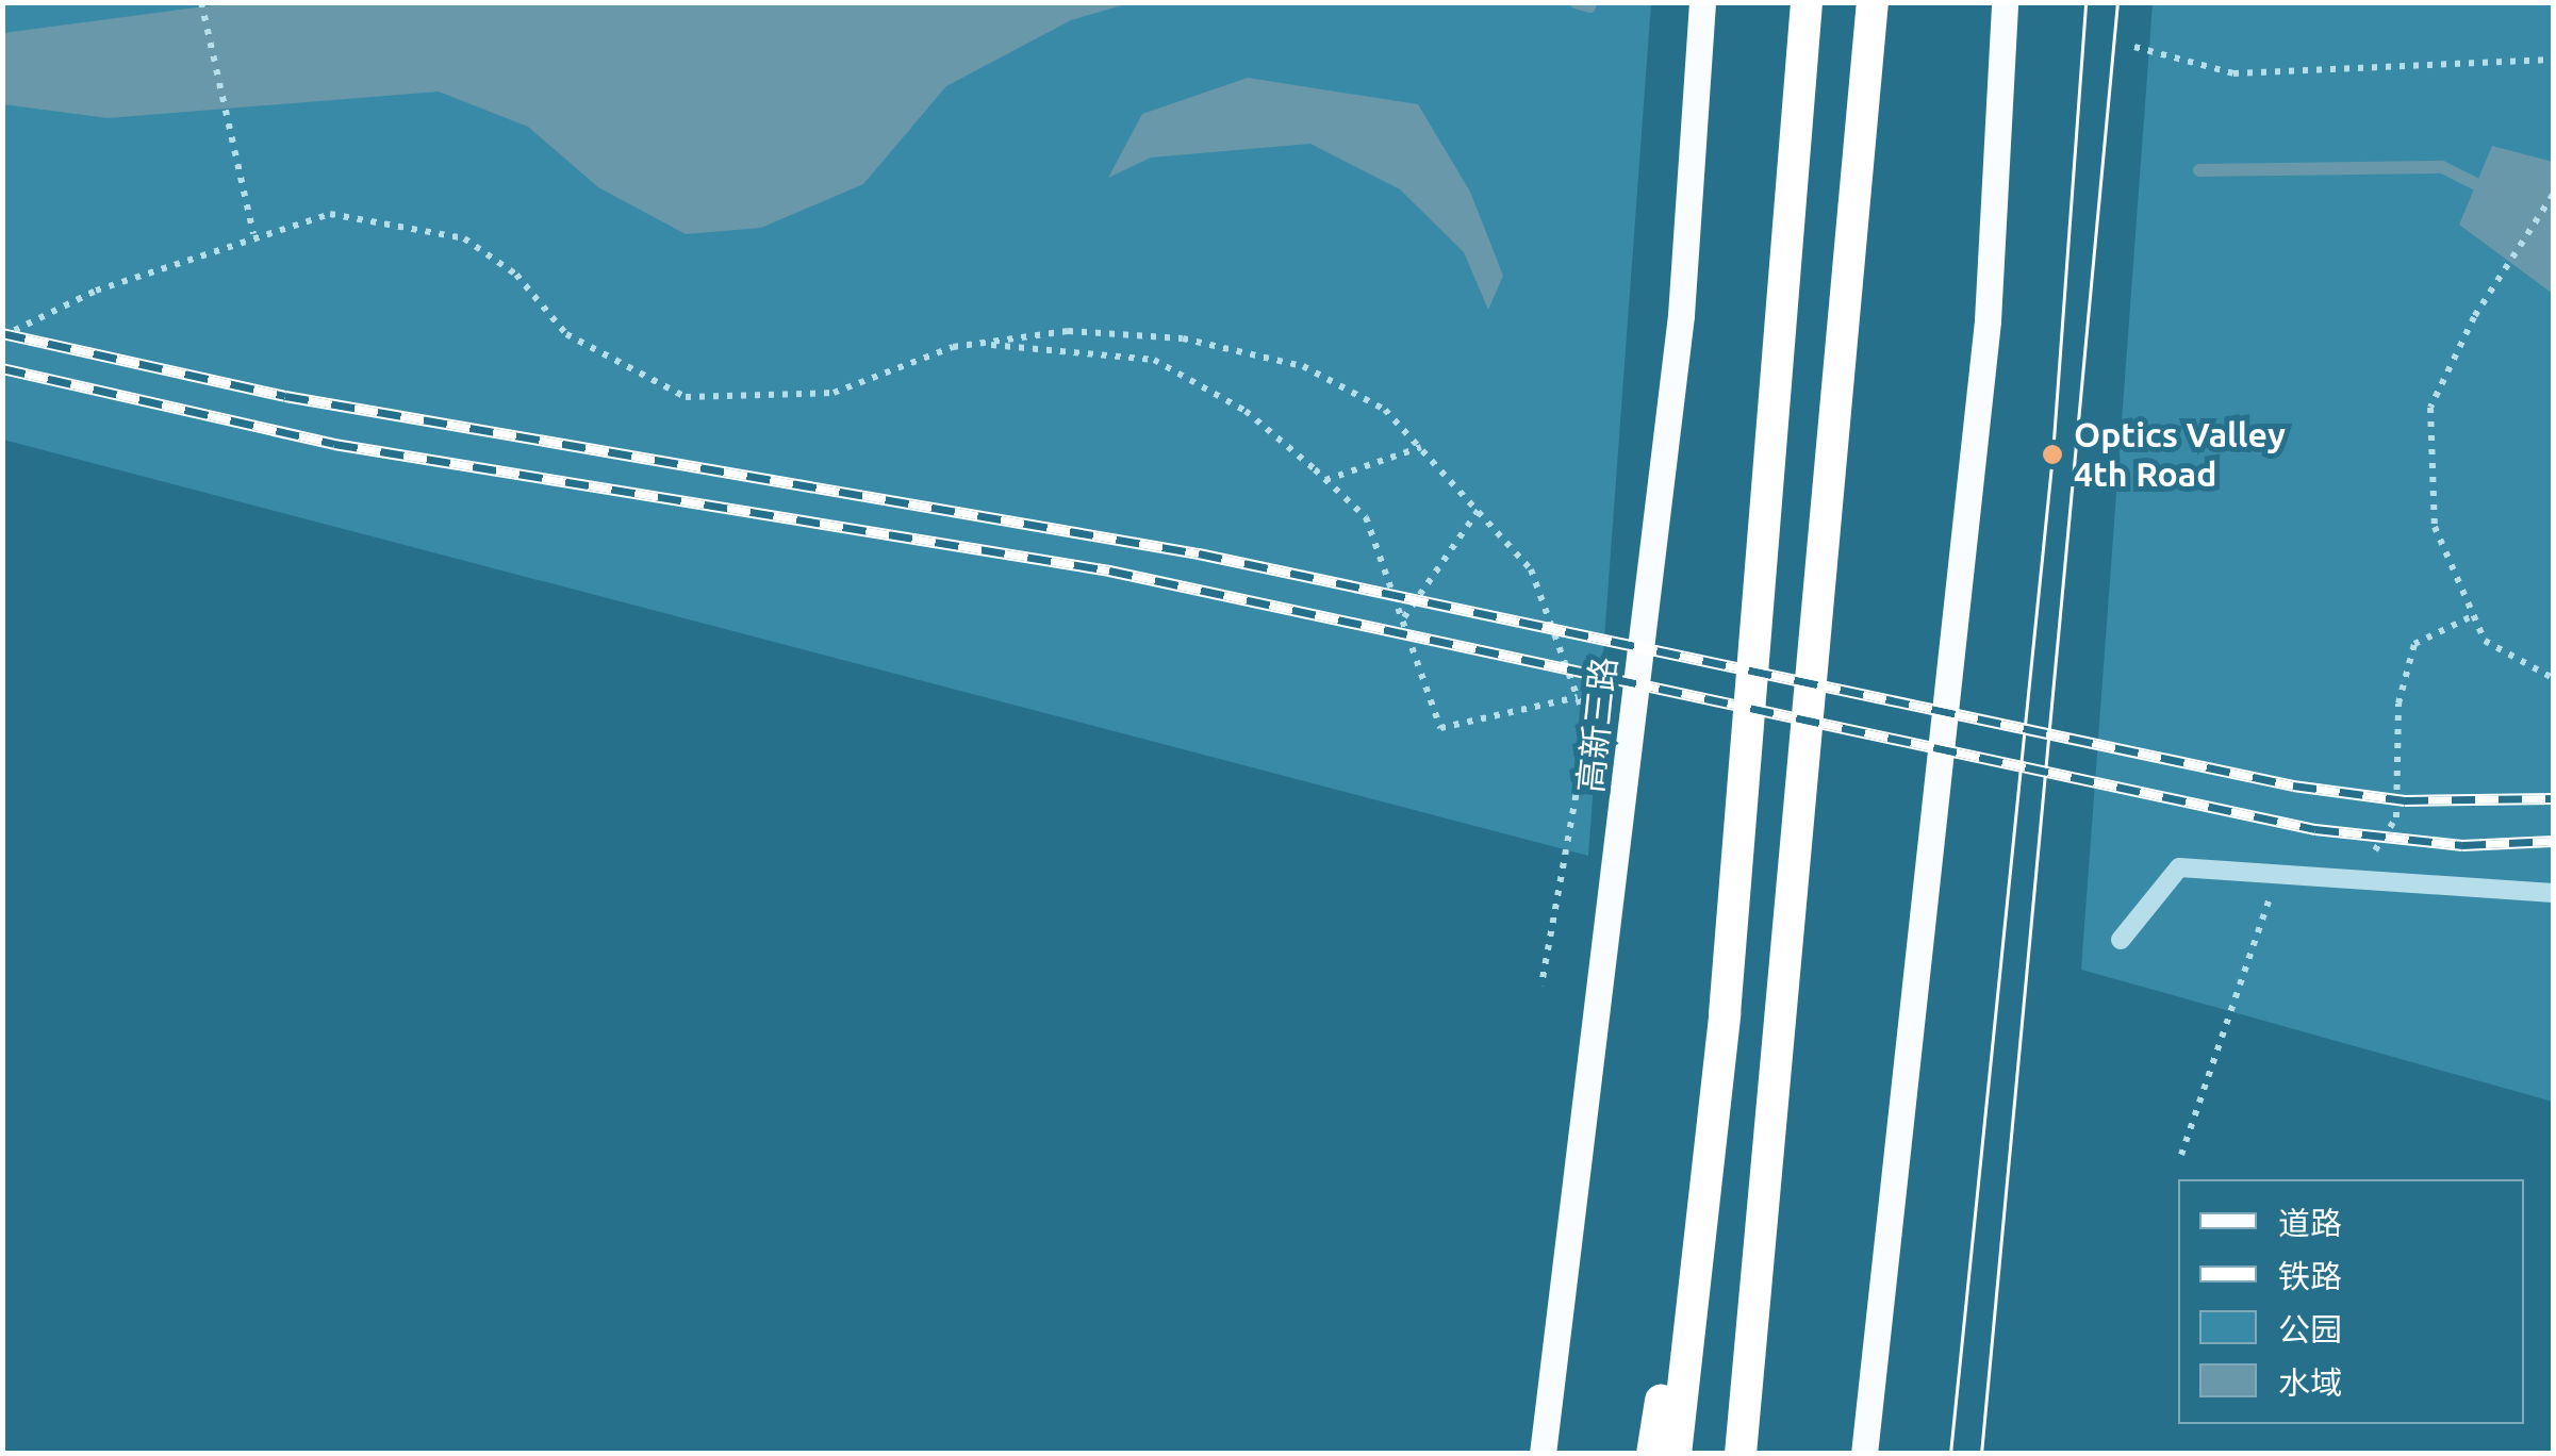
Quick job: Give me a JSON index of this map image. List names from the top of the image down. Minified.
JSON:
{"streets":{"main road":["高新三路"]},"places":["Optics Valley 4th Road"],"legend":["道路","铁路","公园","水域"]}
